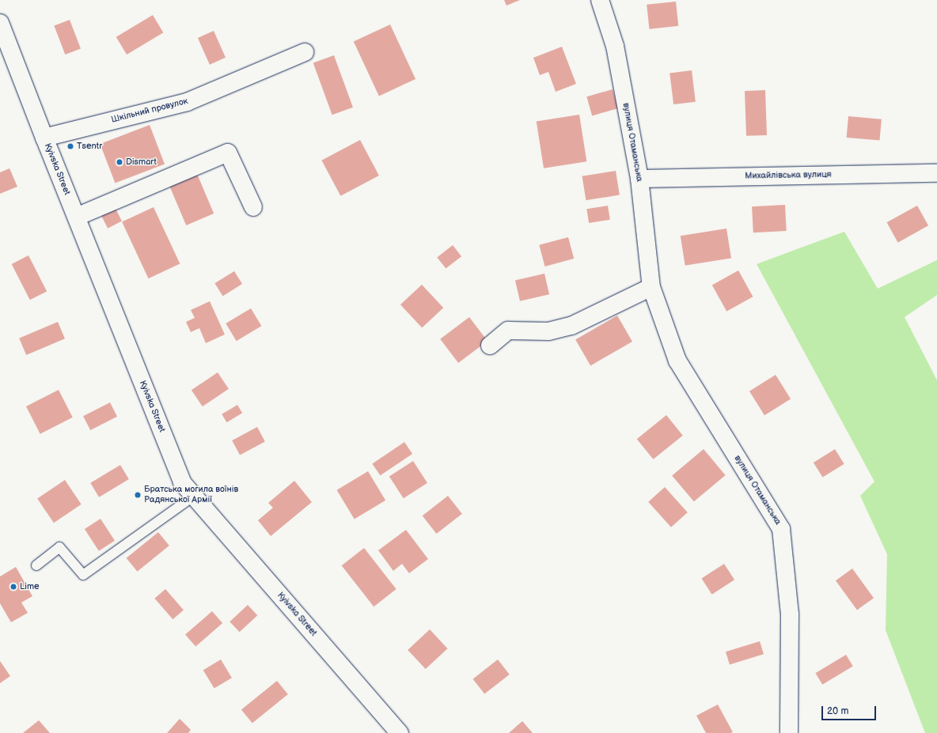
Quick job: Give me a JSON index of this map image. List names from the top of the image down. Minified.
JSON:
{"streets":{"street":["Шкільний провулок","вулиця Отаманська","Kyivska Street","Михайлівська вулиця"]},"crossings":[["Шкільний провулок","Kyivska Street"],["вулиця Отаманська","Михайлівська вулиця"]],"places":["Tsentr","Dismart","Братська могила воїнів Радянської Армії","Lime"],"scale_bar":"20 m"}
